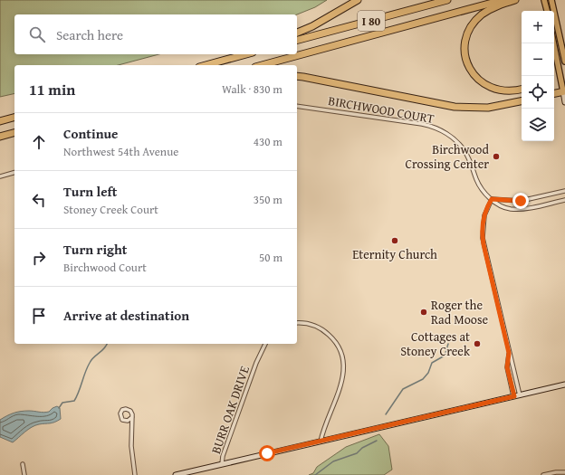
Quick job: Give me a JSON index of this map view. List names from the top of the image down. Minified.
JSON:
{"streets":{"highway":["I 80"],"street":["BIRCHWOOD COURT","BURR OAK DRIVE"]},"places":["Birchwood Crossing Center","Eternity Church","Roger the Rad Moose","Cottages at Stoney Creek"],"page":{"map_buttons":["+","−"],"search":"Search here","heading":["11 min","Walk · 830 m"],"list":[["Continue","Northwest 54th Avenue","430 m"],["Turn left","Stoney Creek Court","350 m"],["Turn right","Birchwood Court","50 m"],"Arrive at destination"]}}
